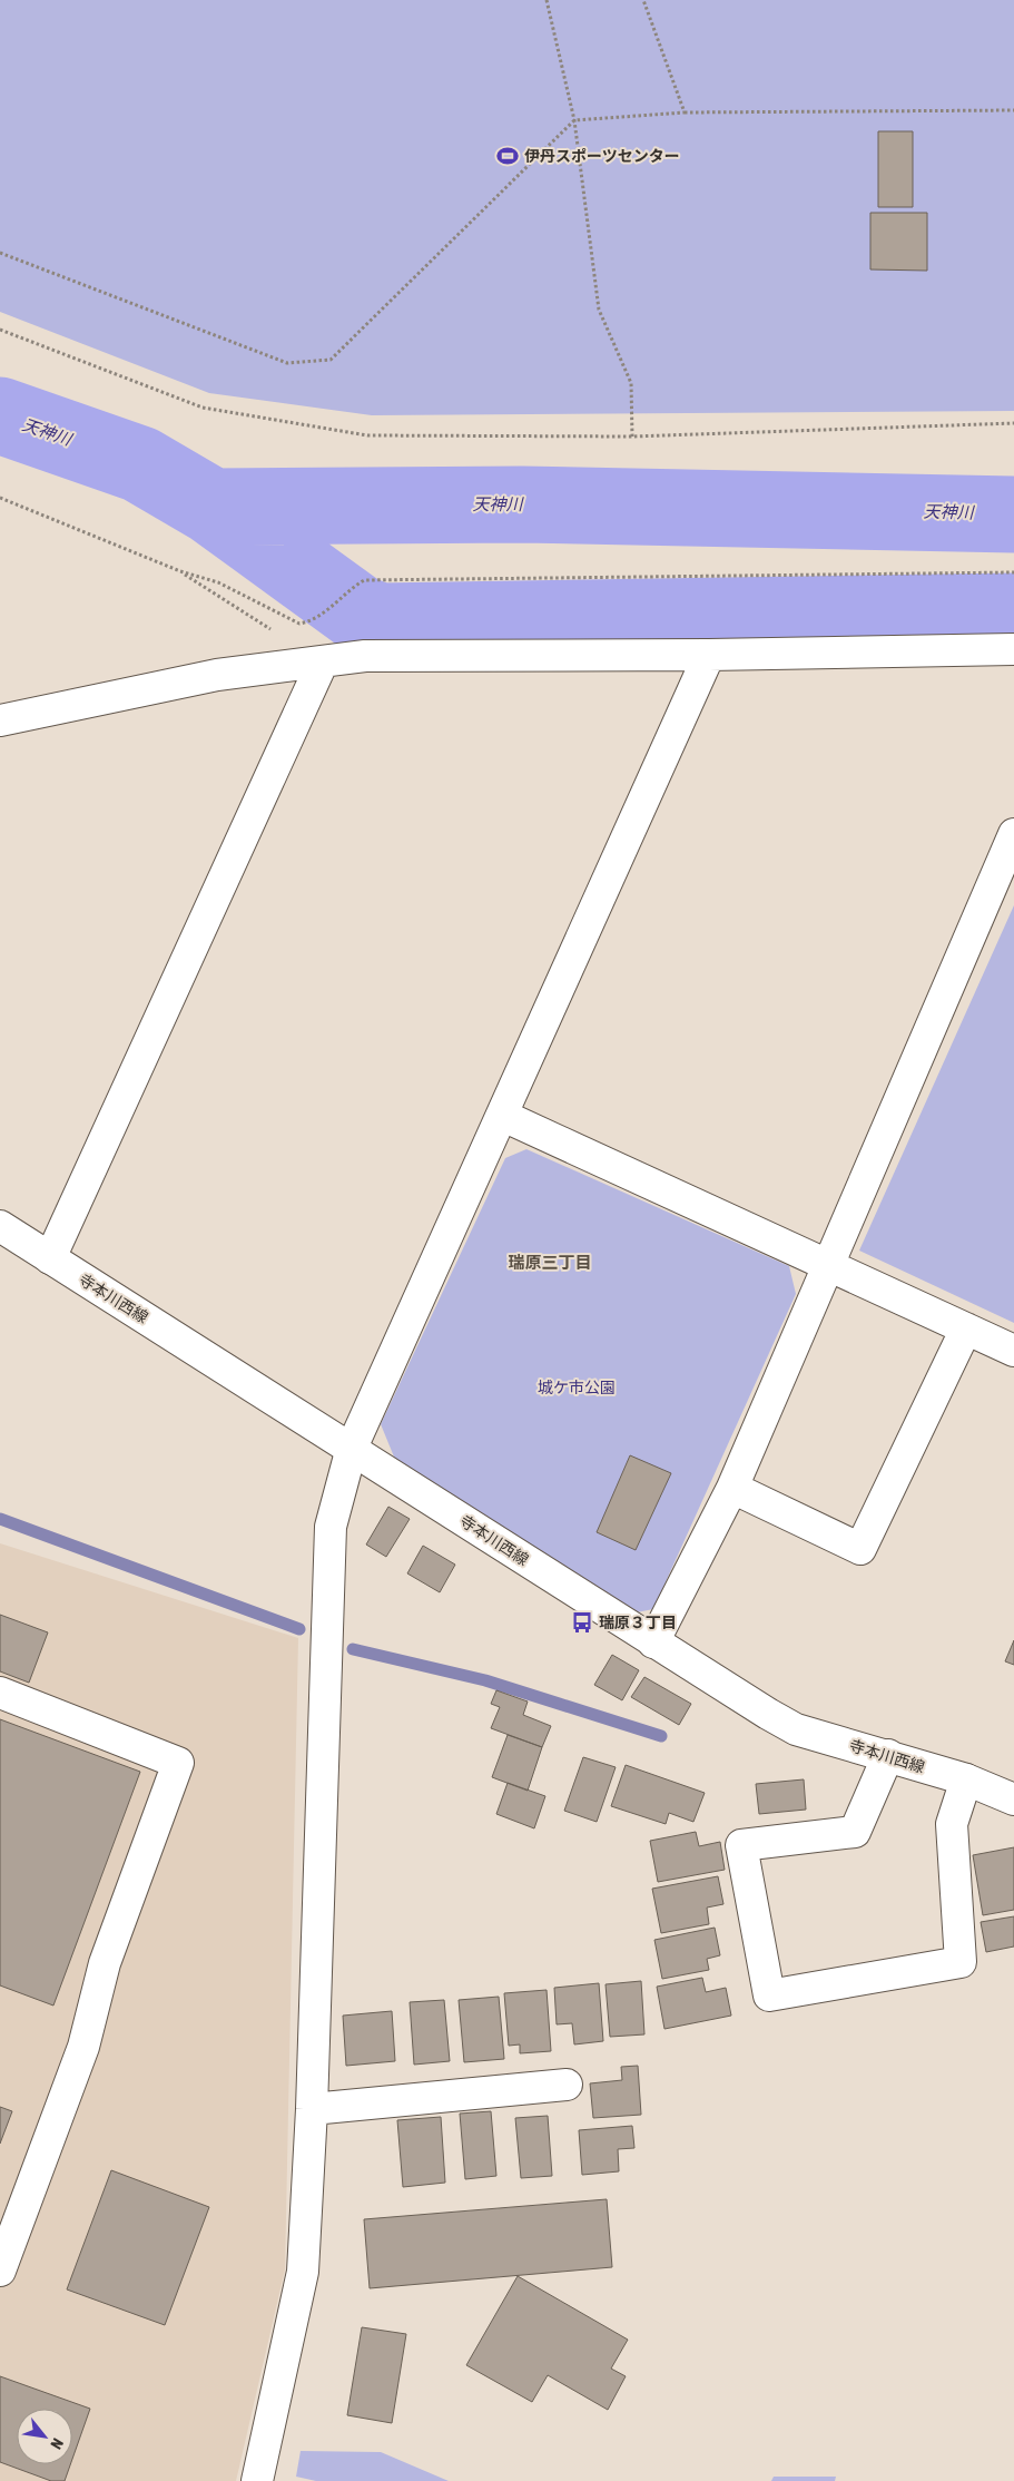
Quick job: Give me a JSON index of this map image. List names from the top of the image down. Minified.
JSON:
{"streets":{"street":["寺本川西線"]},"districts":["瑞原三丁目"],"water":["天神川"],"parks":["城ケ市公園"],"places":{"sports":["伊丹スポーツセンター"],"bus stop":["瑞原３丁目"]},"north":"bottom right"}
